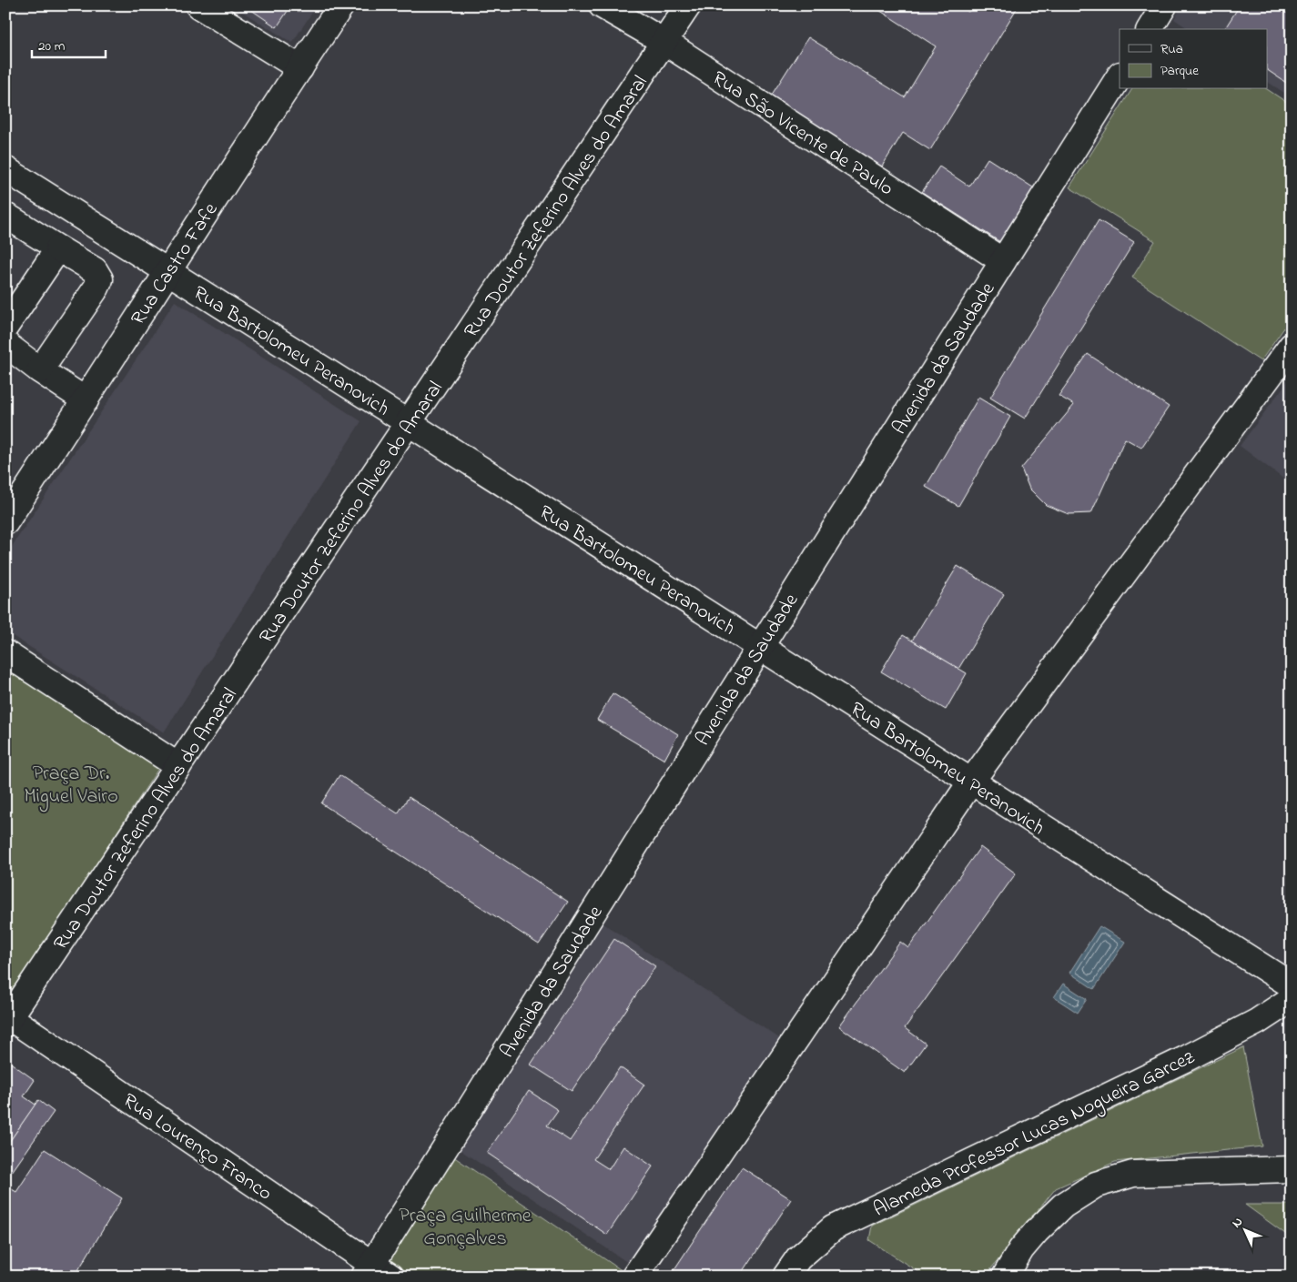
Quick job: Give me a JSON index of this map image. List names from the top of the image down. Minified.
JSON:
{"streets":{"street":["Rua São Vicente de Paulo","Rua Doutor Zeferino Alves do Amaral","Rua Castro Fafe","Rua Bartolomeu Peranovich","Avenida da Saudade","Alameda Professor Lucas Nogueira Garcez","Rua Lourenço Franco"]},"crossings":[["Rua São Vicente de Paulo","Rua Doutor Zeferino Alves do Amaral"],["Rua São Vicente de Paulo","Avenida da Saudade"],["Rua Doutor Zeferino Alves do Amaral","Rua Bartolomeu Peranovich"],["Rua Doutor Zeferino Alves do Amaral","Rua Lourenço Franco"],["Rua Castro Fafe","Rua Bartolomeu Peranovich"],["Rua Bartolomeu Peranovich","Avenida da Saudade"],["Avenida da Saudade","Rua Lourenço Franco"]],"parks":["Praça Dr. Miguel Vairo","Praça Guilherme Gonçalves"],"legend":["Rua","Parque"],"scale_bar":"20 m","north":"top left"}
